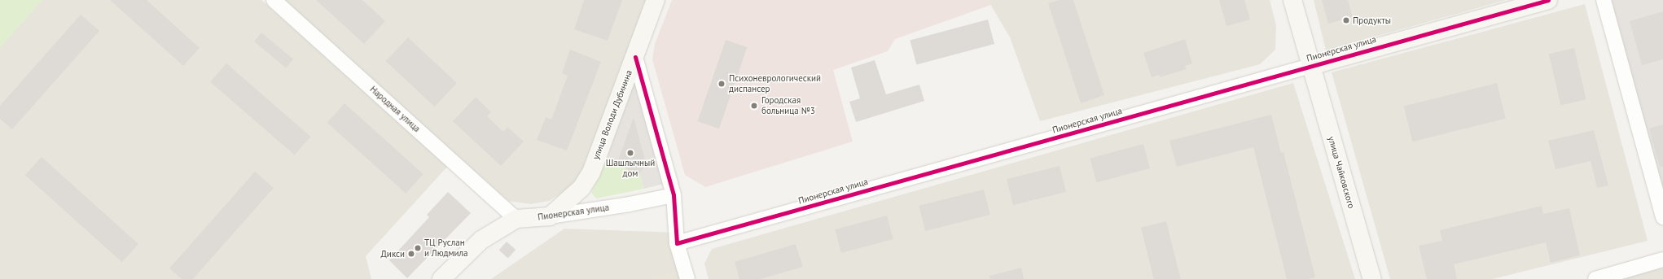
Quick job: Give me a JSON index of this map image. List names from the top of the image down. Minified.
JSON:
{"streets":{"street":["Пионерская улица","Народная улица","улица Володи Дубинина","улица Чайковского"]},"crossings":[["Пионерская улица","Народная улица"],["Пионерская улица","улица Володи Дубинина"],["Пионерская улица","улица Чайковского"]],"places":["Продукты","Психоневрологический диспансер","Городская больница №3","Шашлычный дом","ТЦ Руслан и Людмила","Дикси"]}
